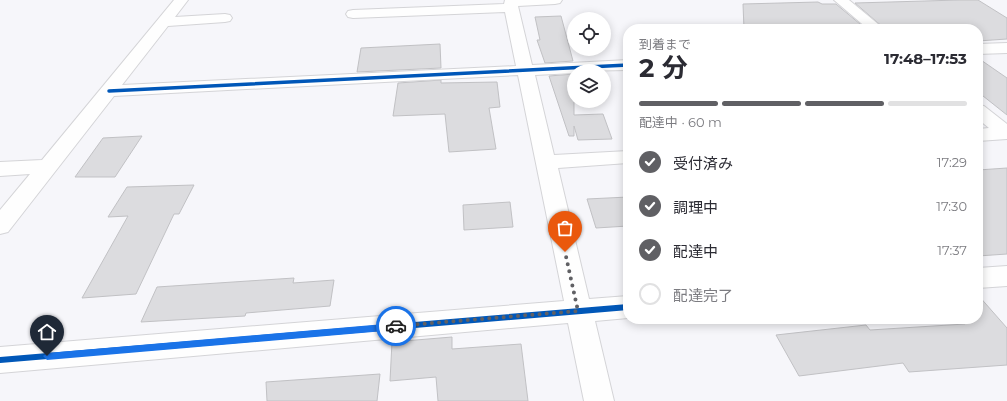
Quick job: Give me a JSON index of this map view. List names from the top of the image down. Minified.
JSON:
{"page":{"heading":["2 分","到着まで","17:48–17:53"],"bar":"配達中 · 60 m","list":[["受付済み","17:29"],["調理中","17:30"],["配達中","17:37"],"配達完了"]}}
